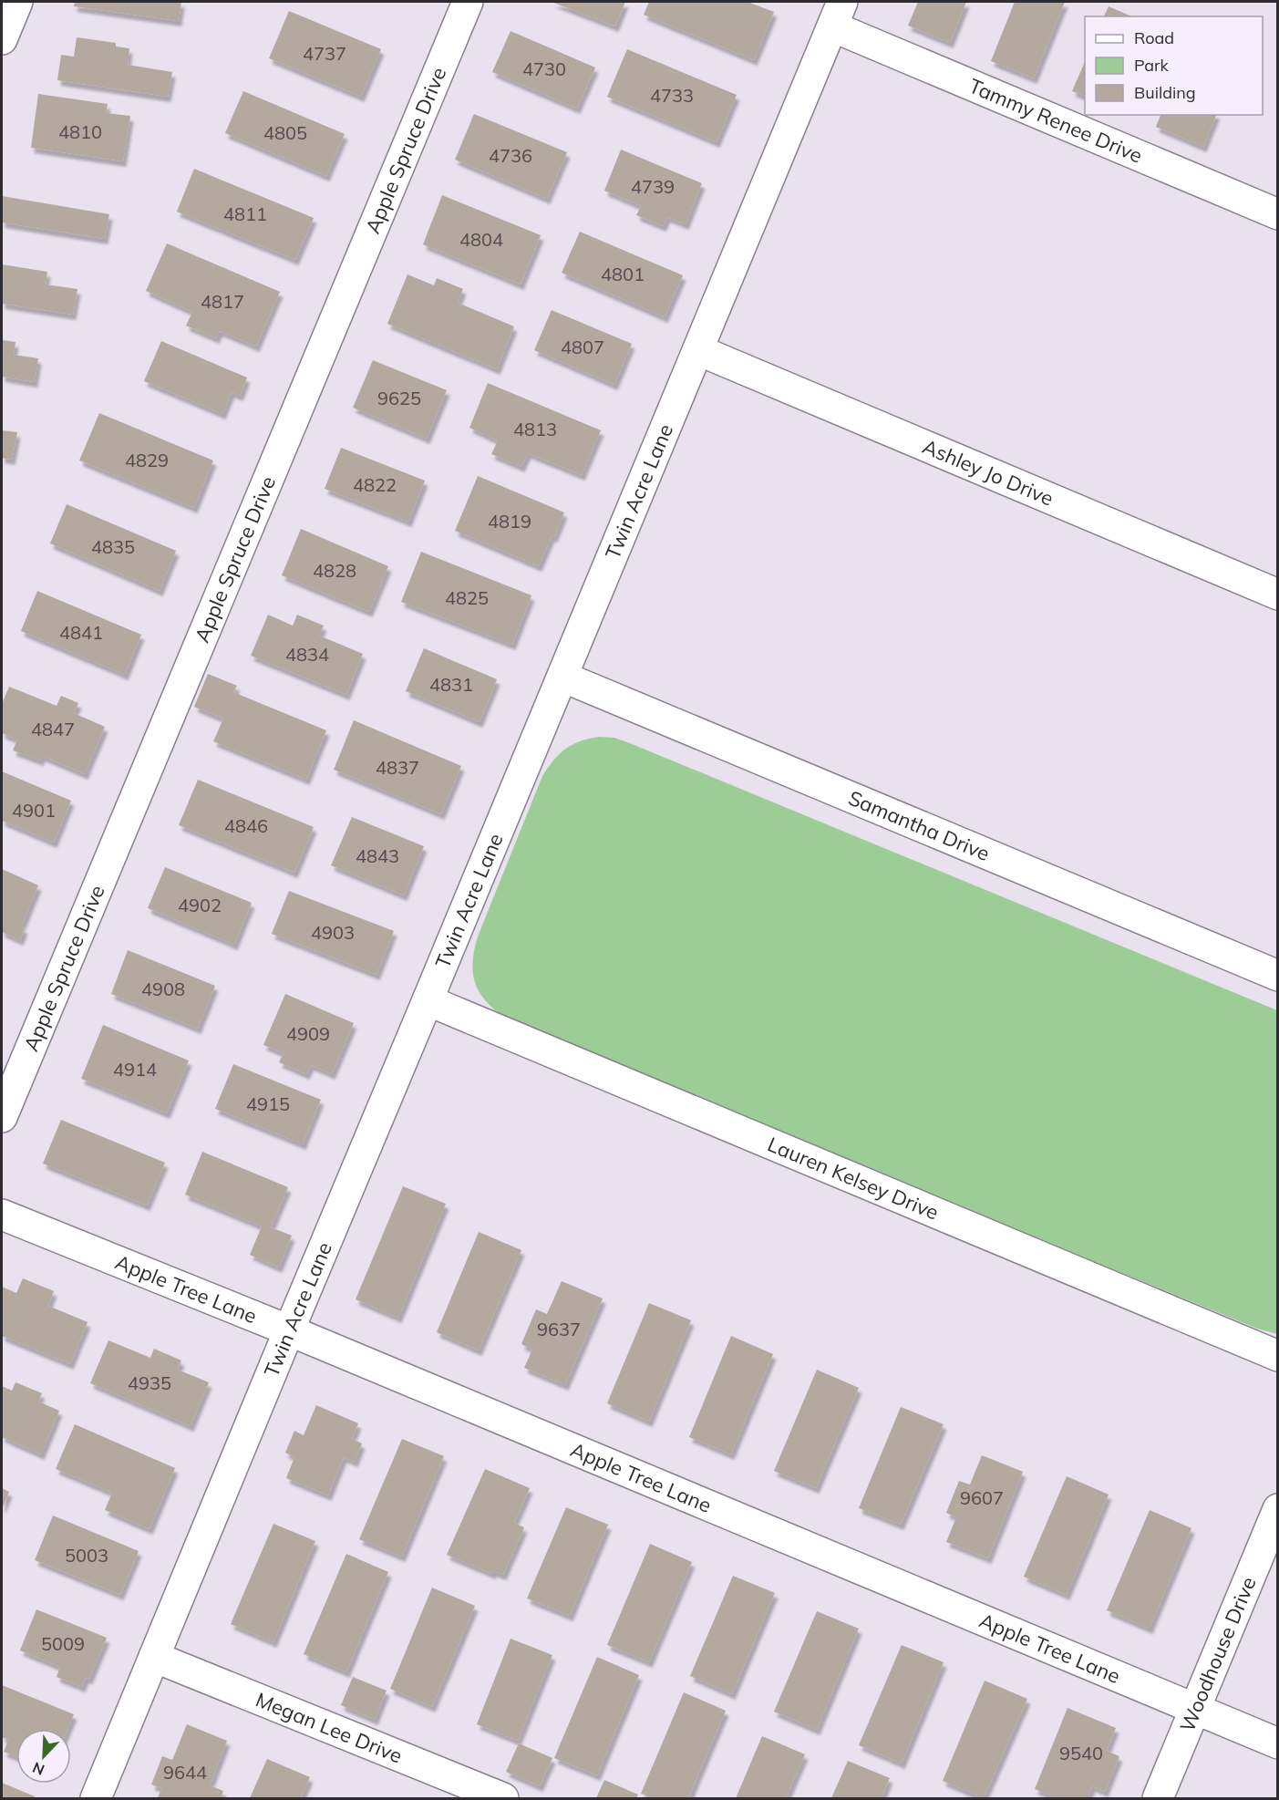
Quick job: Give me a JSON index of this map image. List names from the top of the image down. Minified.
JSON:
{"streets":{"street":["Tammy Renee Drive","Apple Spruce Drive","Ashley Jo Drive","Twin Acre Lane","Samantha Drive","Lauren Kelsey Drive","Apple Tree Lane","Woodhouse Drive","Megan Lee Drive"]},"crossings":[["Tammy Renee Drive","Twin Acre Lane"],["Ashley Jo Drive","Twin Acre Lane"],["Twin Acre Lane","Samantha Drive"],["Twin Acre Lane","Lauren Kelsey Drive"],["Twin Acre Lane","Apple Tree Lane"],["Twin Acre Lane","Megan Lee Drive"],["Apple Tree Lane","Woodhouse Drive"]],"house_numbers":["4737","4730","4733","4810","4805","4736","4739","4811","4804","4801","4817","4807","9625","4813","4829","4822","4819","4835","4828","4825","4841","4834","4831","4847","4837","4901","4846","4843","4902","4903","4908","4909","4914","4915","9637","4935","9607","5003","5009","9540","9644"],"legend":["Road","Park","Building"],"north":"bottom left"}
